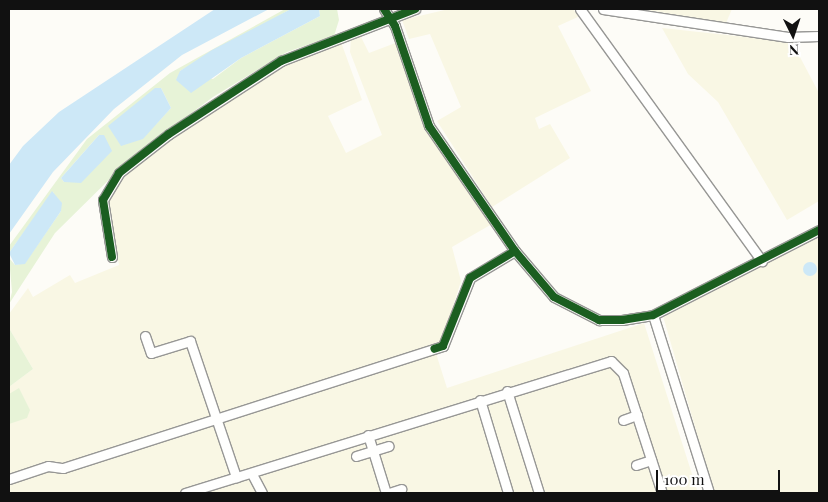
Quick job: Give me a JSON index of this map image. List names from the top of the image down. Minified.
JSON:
{"scale_bar":"100 m","north":"bottom"}
